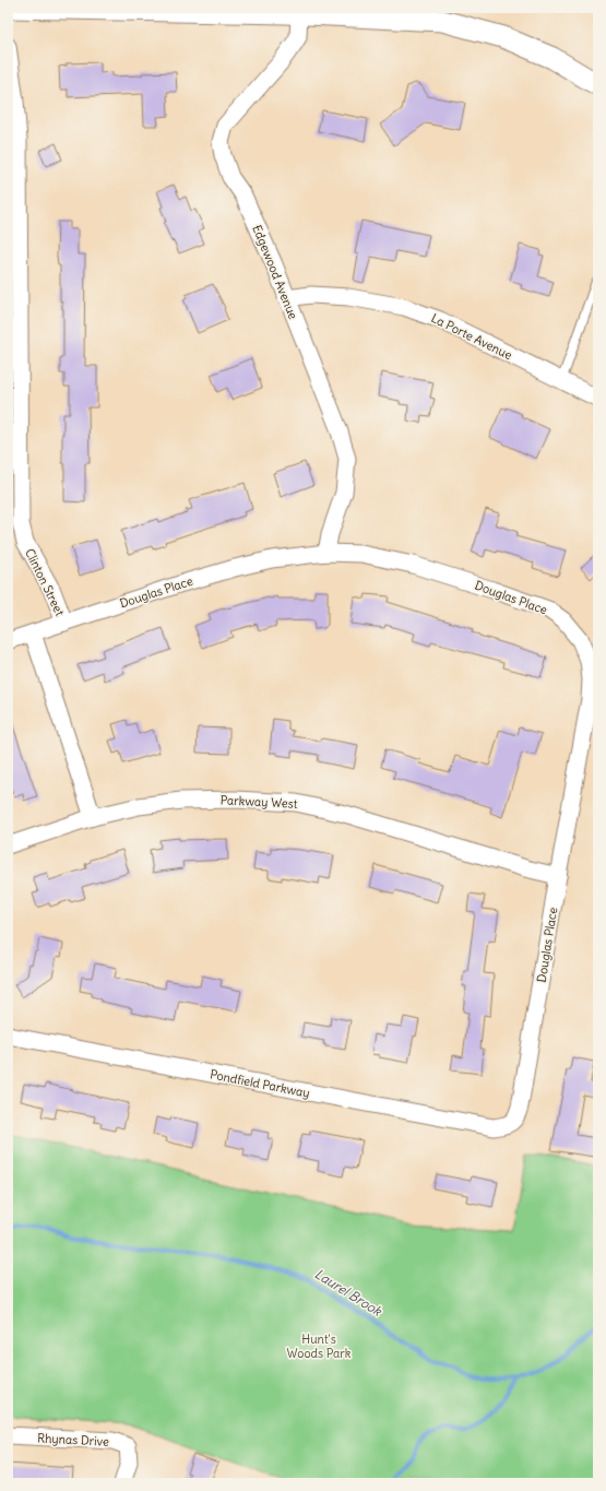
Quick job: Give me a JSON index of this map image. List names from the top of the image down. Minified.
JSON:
{"streets":{"street":["Edgewood Avenue","La Porte Avenue","Clinton Street","Douglas Place","Parkway West","Pondfield Parkway","Rhynas Drive"]},"crossings":[["Edgewood Avenue","La Porte Avenue"],["Edgewood Avenue","Douglas Place"],["Clinton Street","Douglas Place"],["Douglas Place","Parkway West"],["Douglas Place","Pondfield Parkway"]],"water":["Laurel Brook"],"parks":["Hunt's Woods Park"]}
